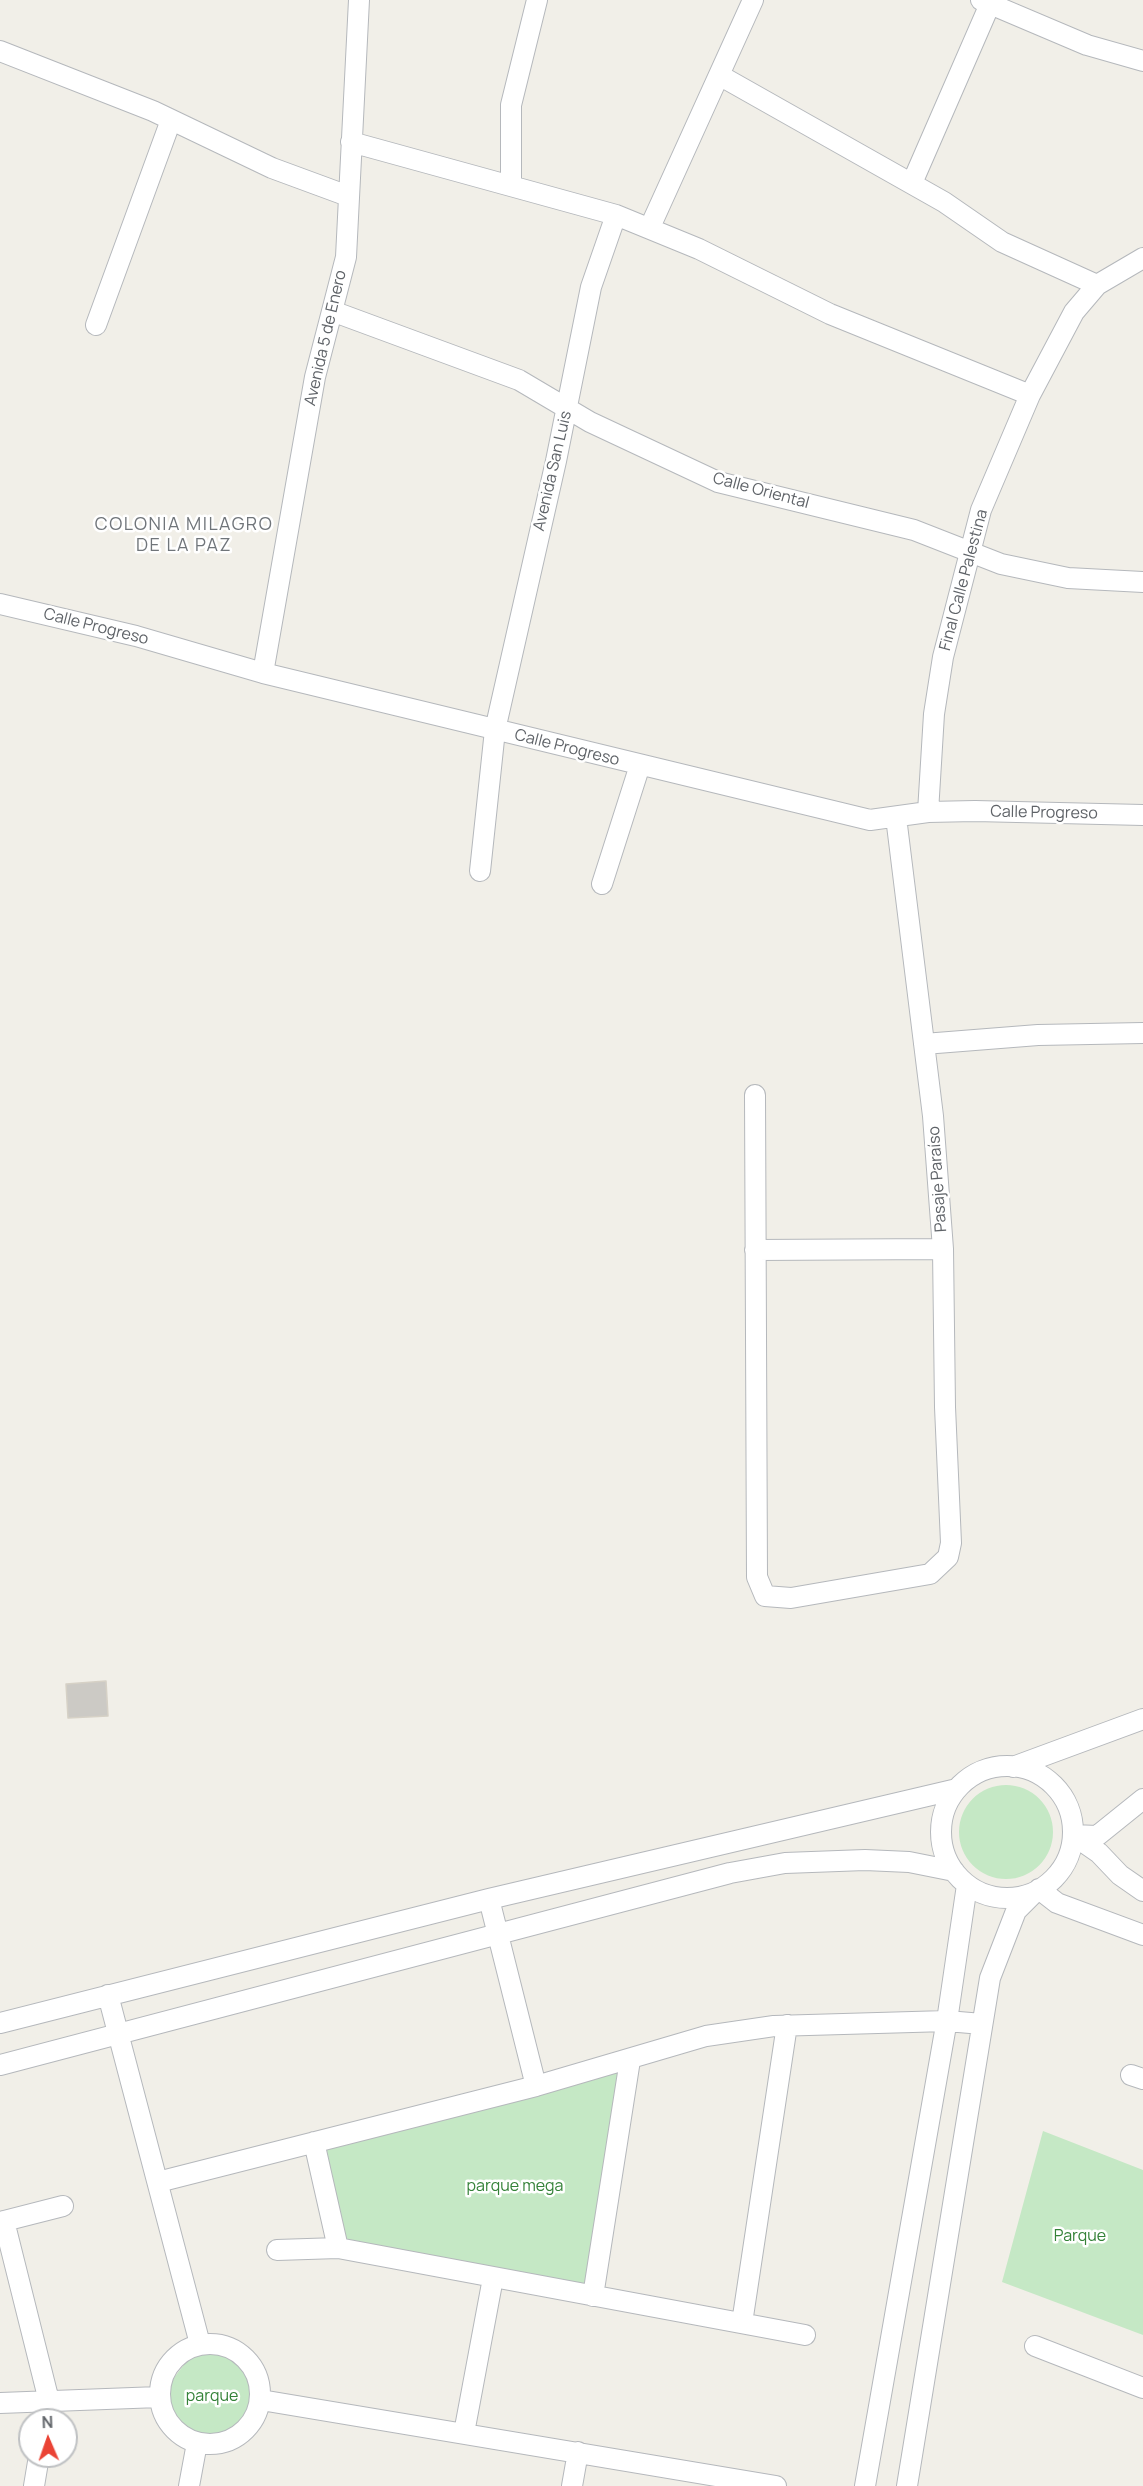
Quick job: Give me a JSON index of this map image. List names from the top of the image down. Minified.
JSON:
{"streets":{"street":["Avenida 5 de Enero","Avenida San Luis","Calle Oriental","Final Calle Palestina","Calle Progreso","Pasaje Paraíso"]},"crossings":[["Avenida 5 de Enero","Calle Oriental"],["Avenida 5 de Enero","Calle Progreso"],["Avenida San Luis","Calle Oriental"],["Avenida San Luis","Calle Progreso"],["Calle Oriental","Final Calle Palestina"],["Final Calle Palestina","Calle Progreso"],["Calle Progreso","Pasaje Paraíso"]],"districts":["COLONIA MILAGRO DE LA PAZ"],"parks":["parque mega","Parque","parque"],"north":"top"}
